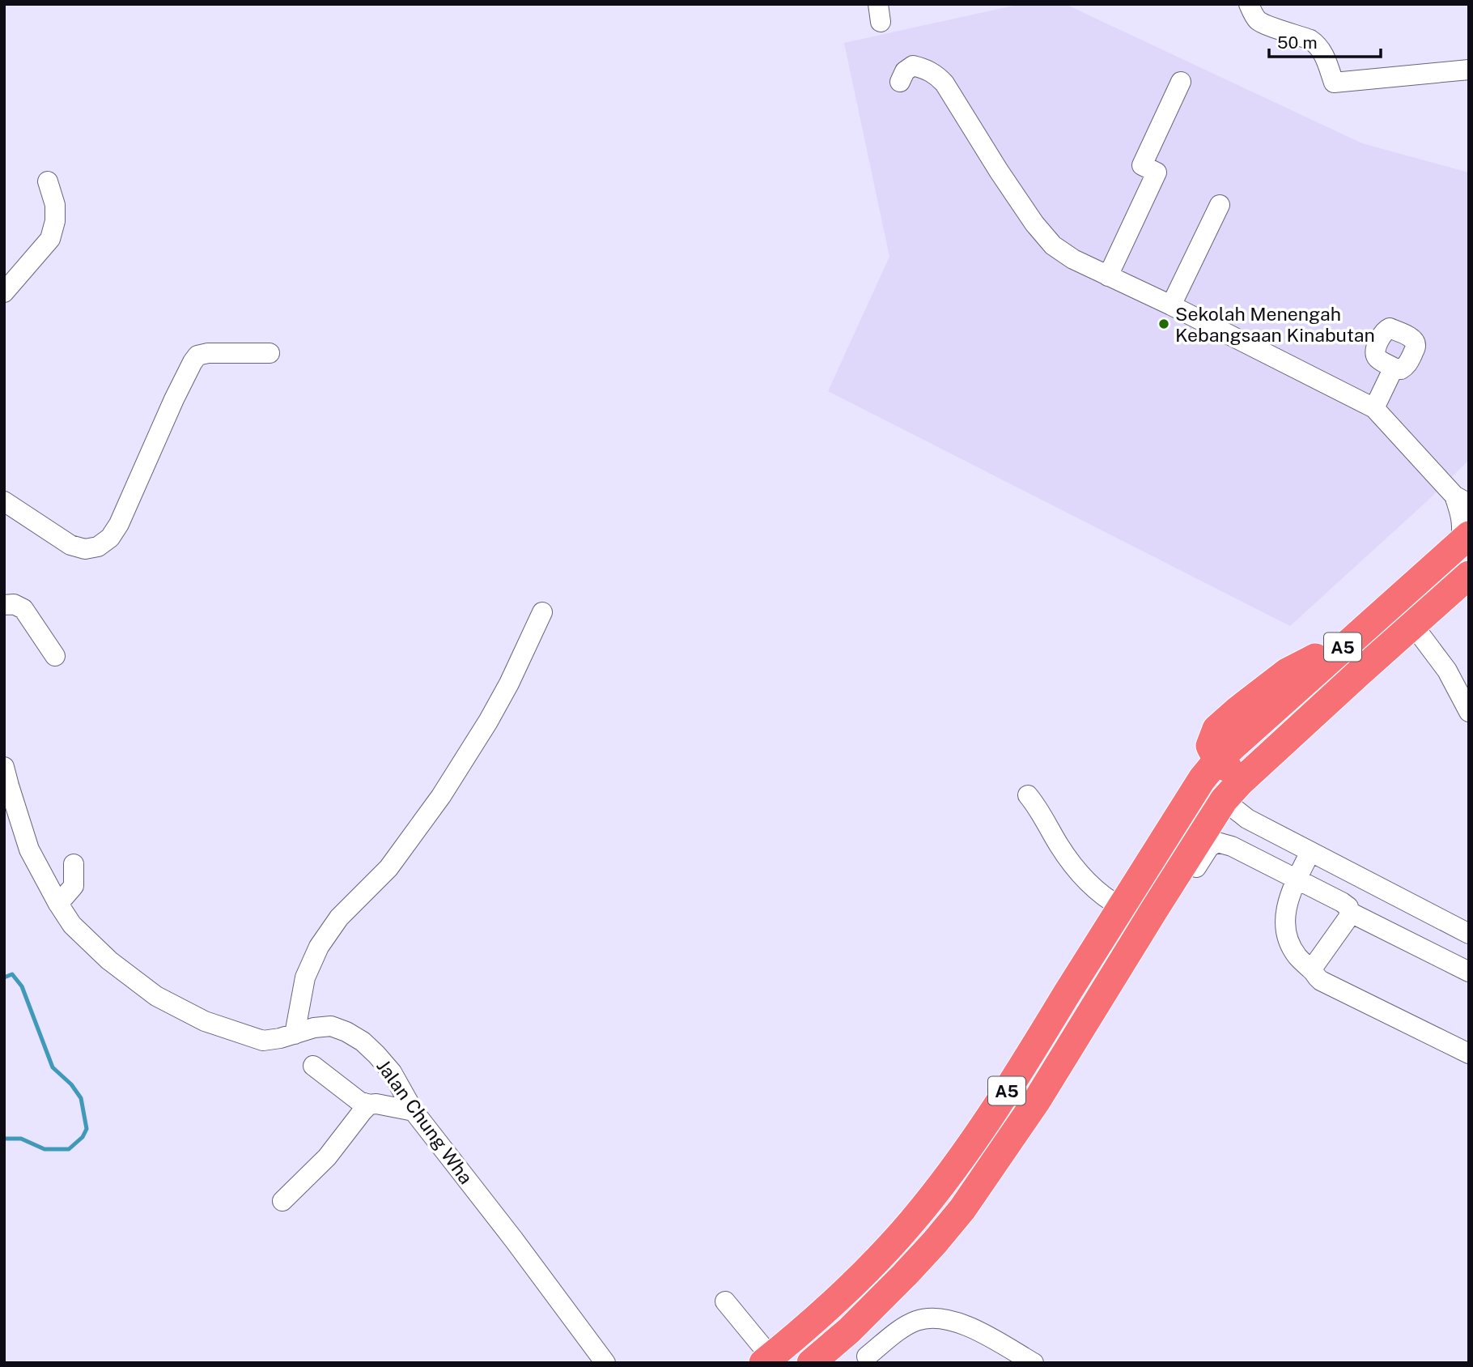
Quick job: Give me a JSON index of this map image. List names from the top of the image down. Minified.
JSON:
{"streets":{"highway":["A5"],"street":["Jalan Chung Wha"]},"places":["Sekolah Menengah Kebangsaan Kinabutan"],"scale_bar":"50 m"}
